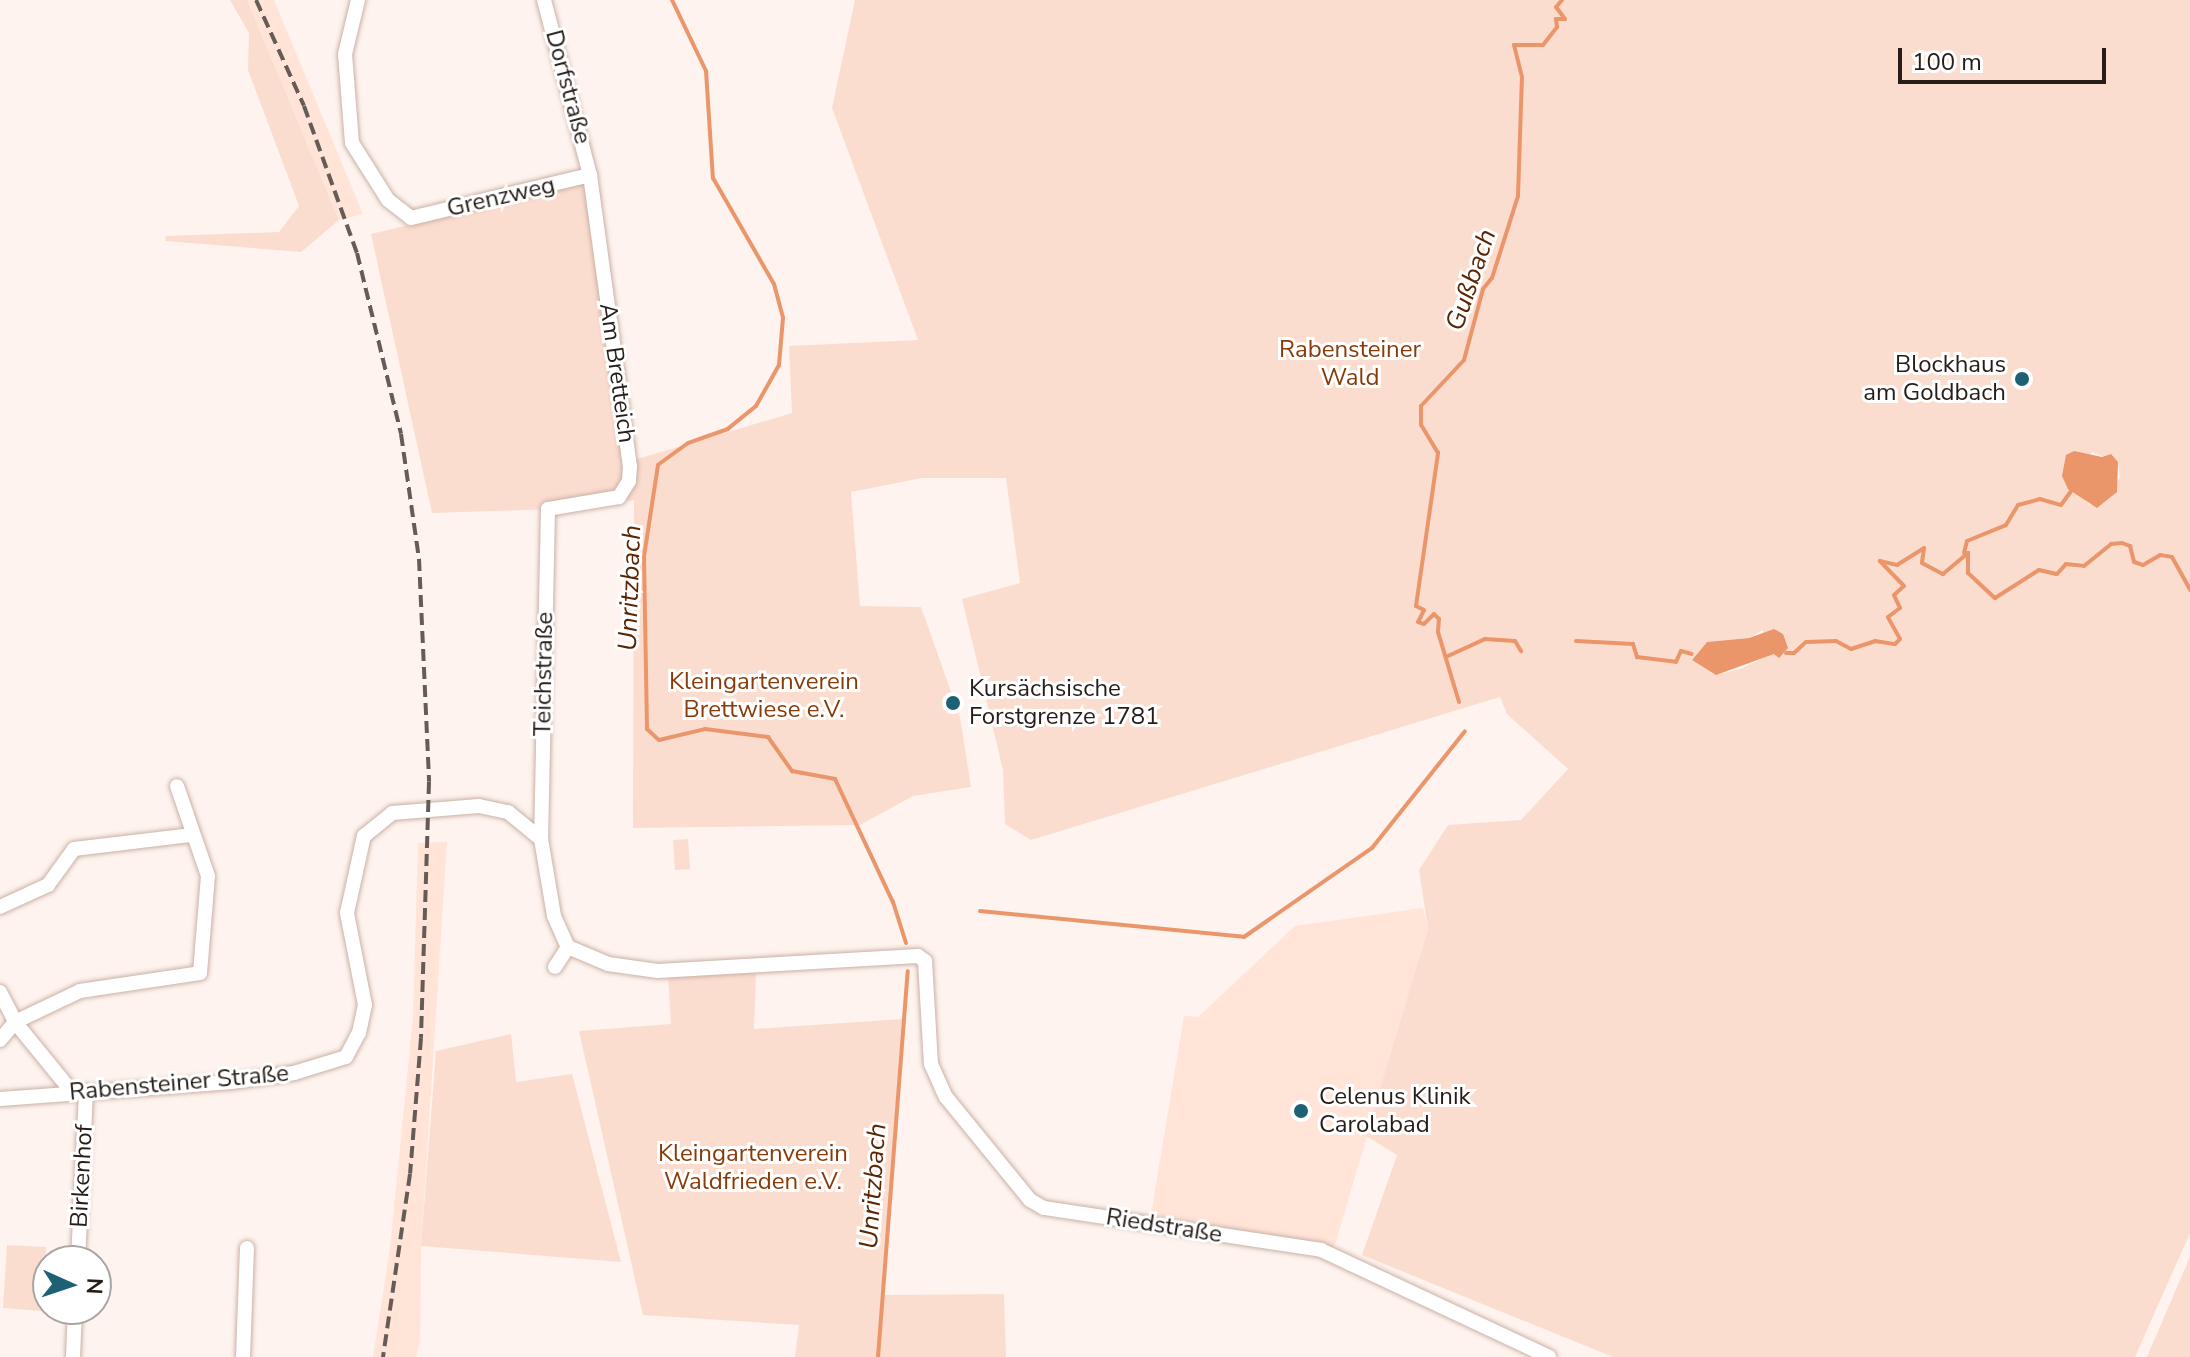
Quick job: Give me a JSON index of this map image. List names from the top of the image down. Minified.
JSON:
{"streets":{"street":["Dorfstraße","Grenzweg","Am Bretteich","Teichstraße","Rabensteiner Straße","Birkenhof","Riedstraße"]},"crossings":[["Dorfstraße","Grenzweg"],["Dorfstraße","Am Bretteich"],["Grenzweg","Am Bretteich"],["Am Bretteich","Teichstraße"],["Teichstraße","Rabensteiner Straße"],["Rabensteiner Straße","Birkenhof"]],"water":["Gußbach","Unritzbach"],"parks":["Rabensteiner Wald","Kleingartenverein Brettwiese e.V.","Kleingartenverein Waldfrieden e.V."],"places":["Blockhaus am Goldbach","Kursächsische Forstgrenze 1781","Celenus Klinik Carolabad"],"scale_bar":"100 m","north":"right"}
